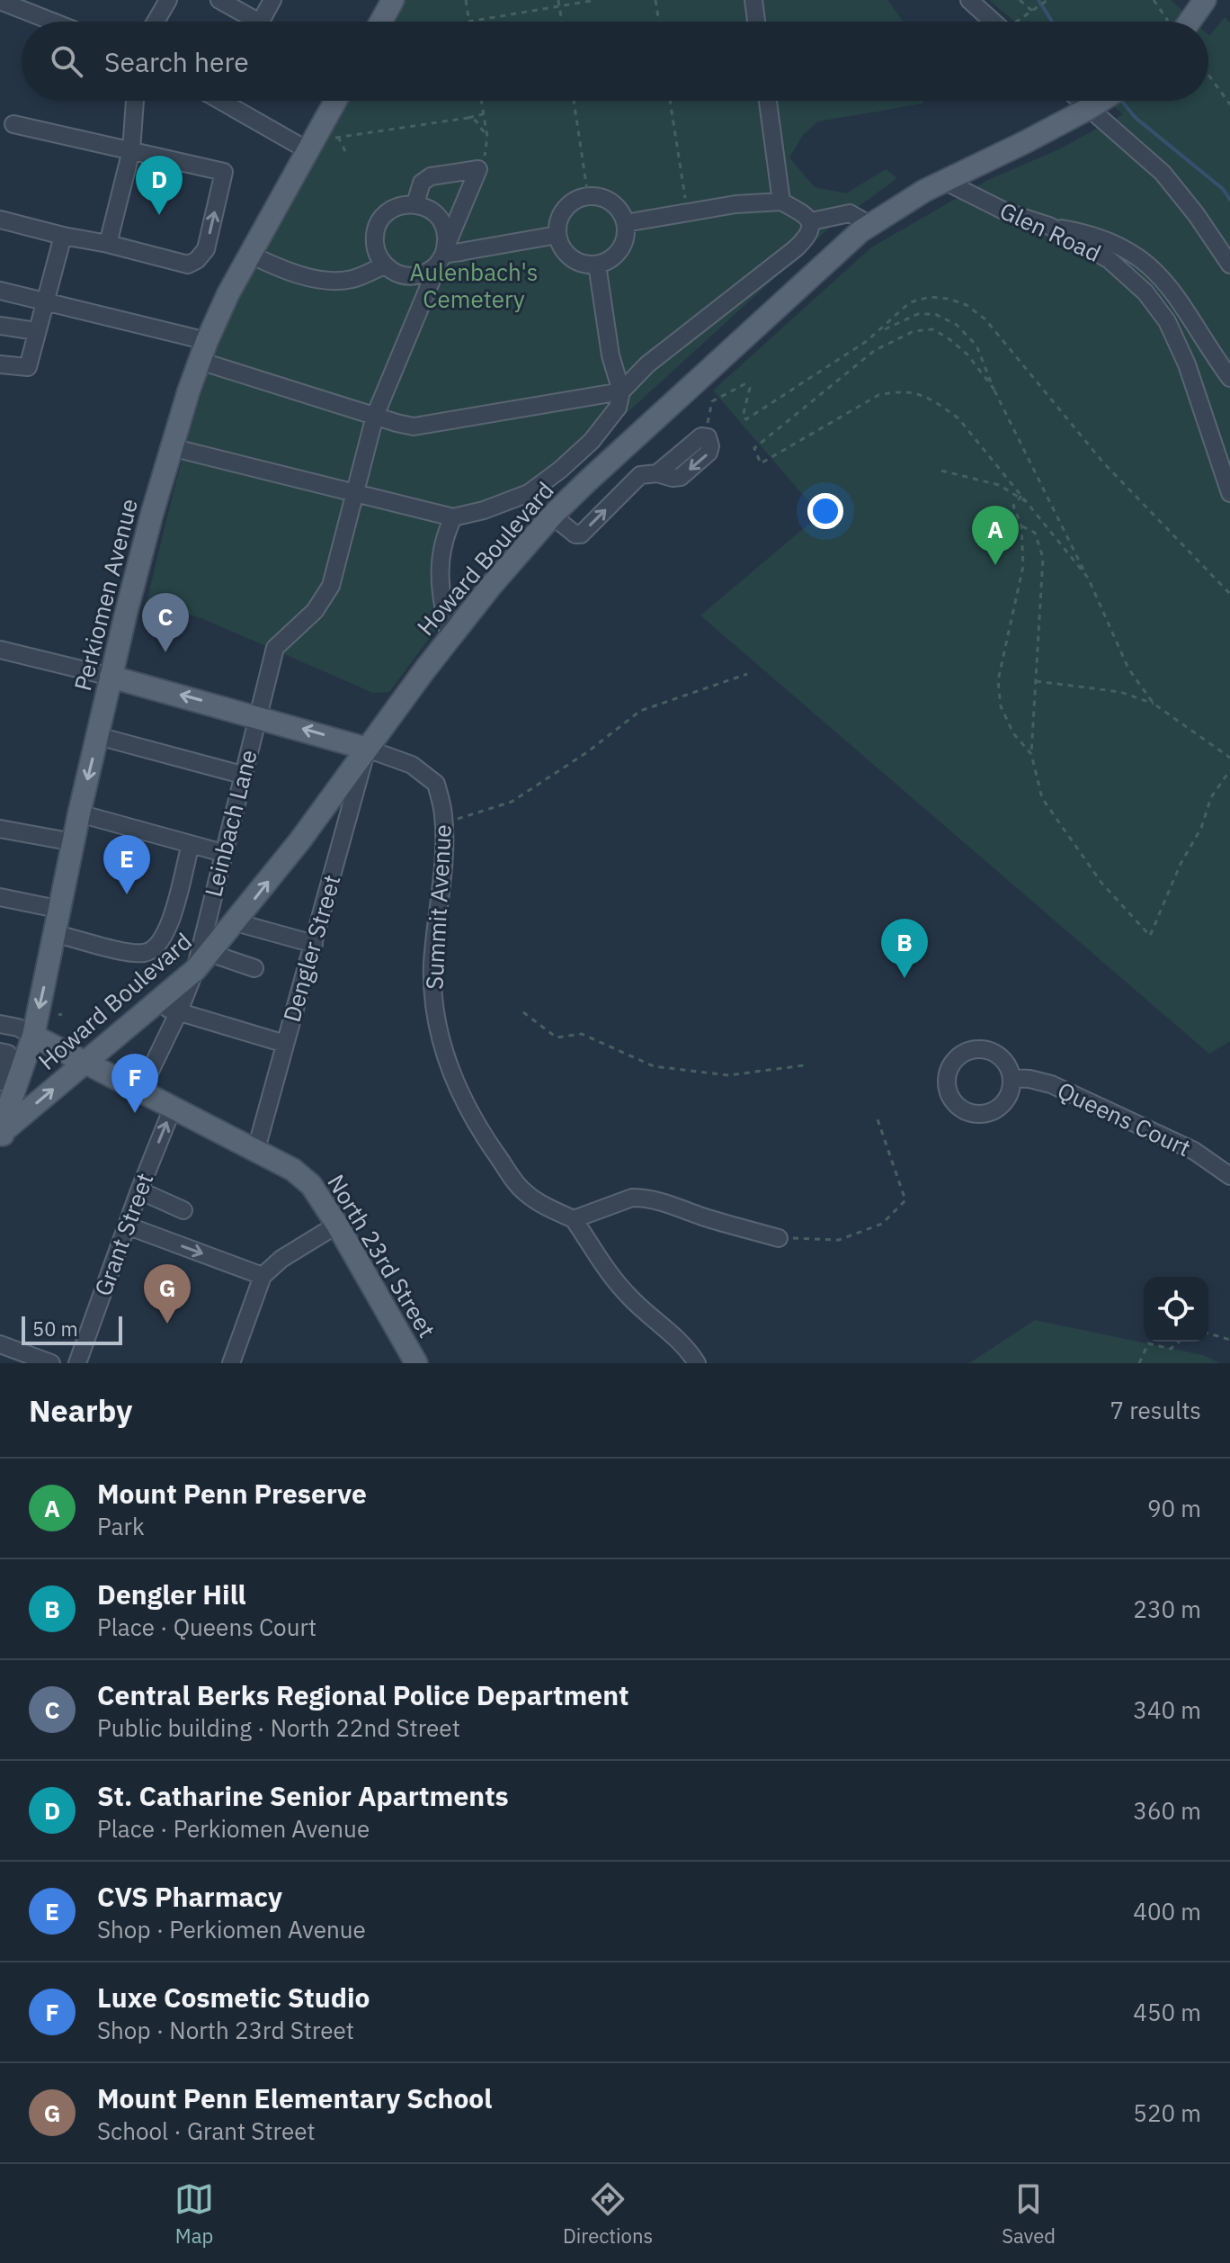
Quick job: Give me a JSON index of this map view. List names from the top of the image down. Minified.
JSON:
{"streets":{"main road":["Howard Boulevard","Perkiomen Avenue","North 23rd Street"],"street":["Glen Road","Leinbach Lane","Summit Avenue","Dengler Street","Queens Court","Grant Street"]},"crossings":[["Glen Road","Howard Boulevard"],["Howard Boulevard","Perkiomen Avenue"],["Howard Boulevard","Leinbach Lane"],["Howard Boulevard","Summit Avenue"],["Howard Boulevard","Dengler Street"],["Howard Boulevard","North 23rd Street"],["Perkiomen Avenue","North 23rd Street"],["Leinbach Lane","North 23rd Street"],["Summit Avenue","Dengler Street"],["Dengler Street","North 23rd Street"],["Grant Street","North 23rd Street"]],"parks":["Aulenbach's Cemetery"],"scale_bar":"50 m","page":{"search":"Search here","pins":["D","A","C","E","B","F","G"],"scale":"50 m","heading":["Nearby","7 results"],"list":[{"mark":"A","name":"Mount Penn Preserve","note":"Park","value":"90 m"},{"mark":"B","name":"Dengler Hill","note":"Place · Queens Court","value":"230 m"},{"mark":"C","name":"Central Berks Regional Police Department","note":"Public building · North 22nd Street","value":"340 m"},{"mark":"D","name":"St. Catharine Senior Apartments","note":"Place · Perkiomen Avenue","value":"360 m"},{"mark":"E","name":"CVS Pharmacy","note":"Shop · Perkiomen Avenue","value":"400 m"},{"mark":"F","name":"Luxe Cosmetic Studio","note":"Shop · North 23rd Street","value":"450 m"},{"mark":"G","name":"Mount Penn Elementary School","note":"School · Grant Street","value":"520 m"}],"nav":["Map","Directions","Saved"]}}
